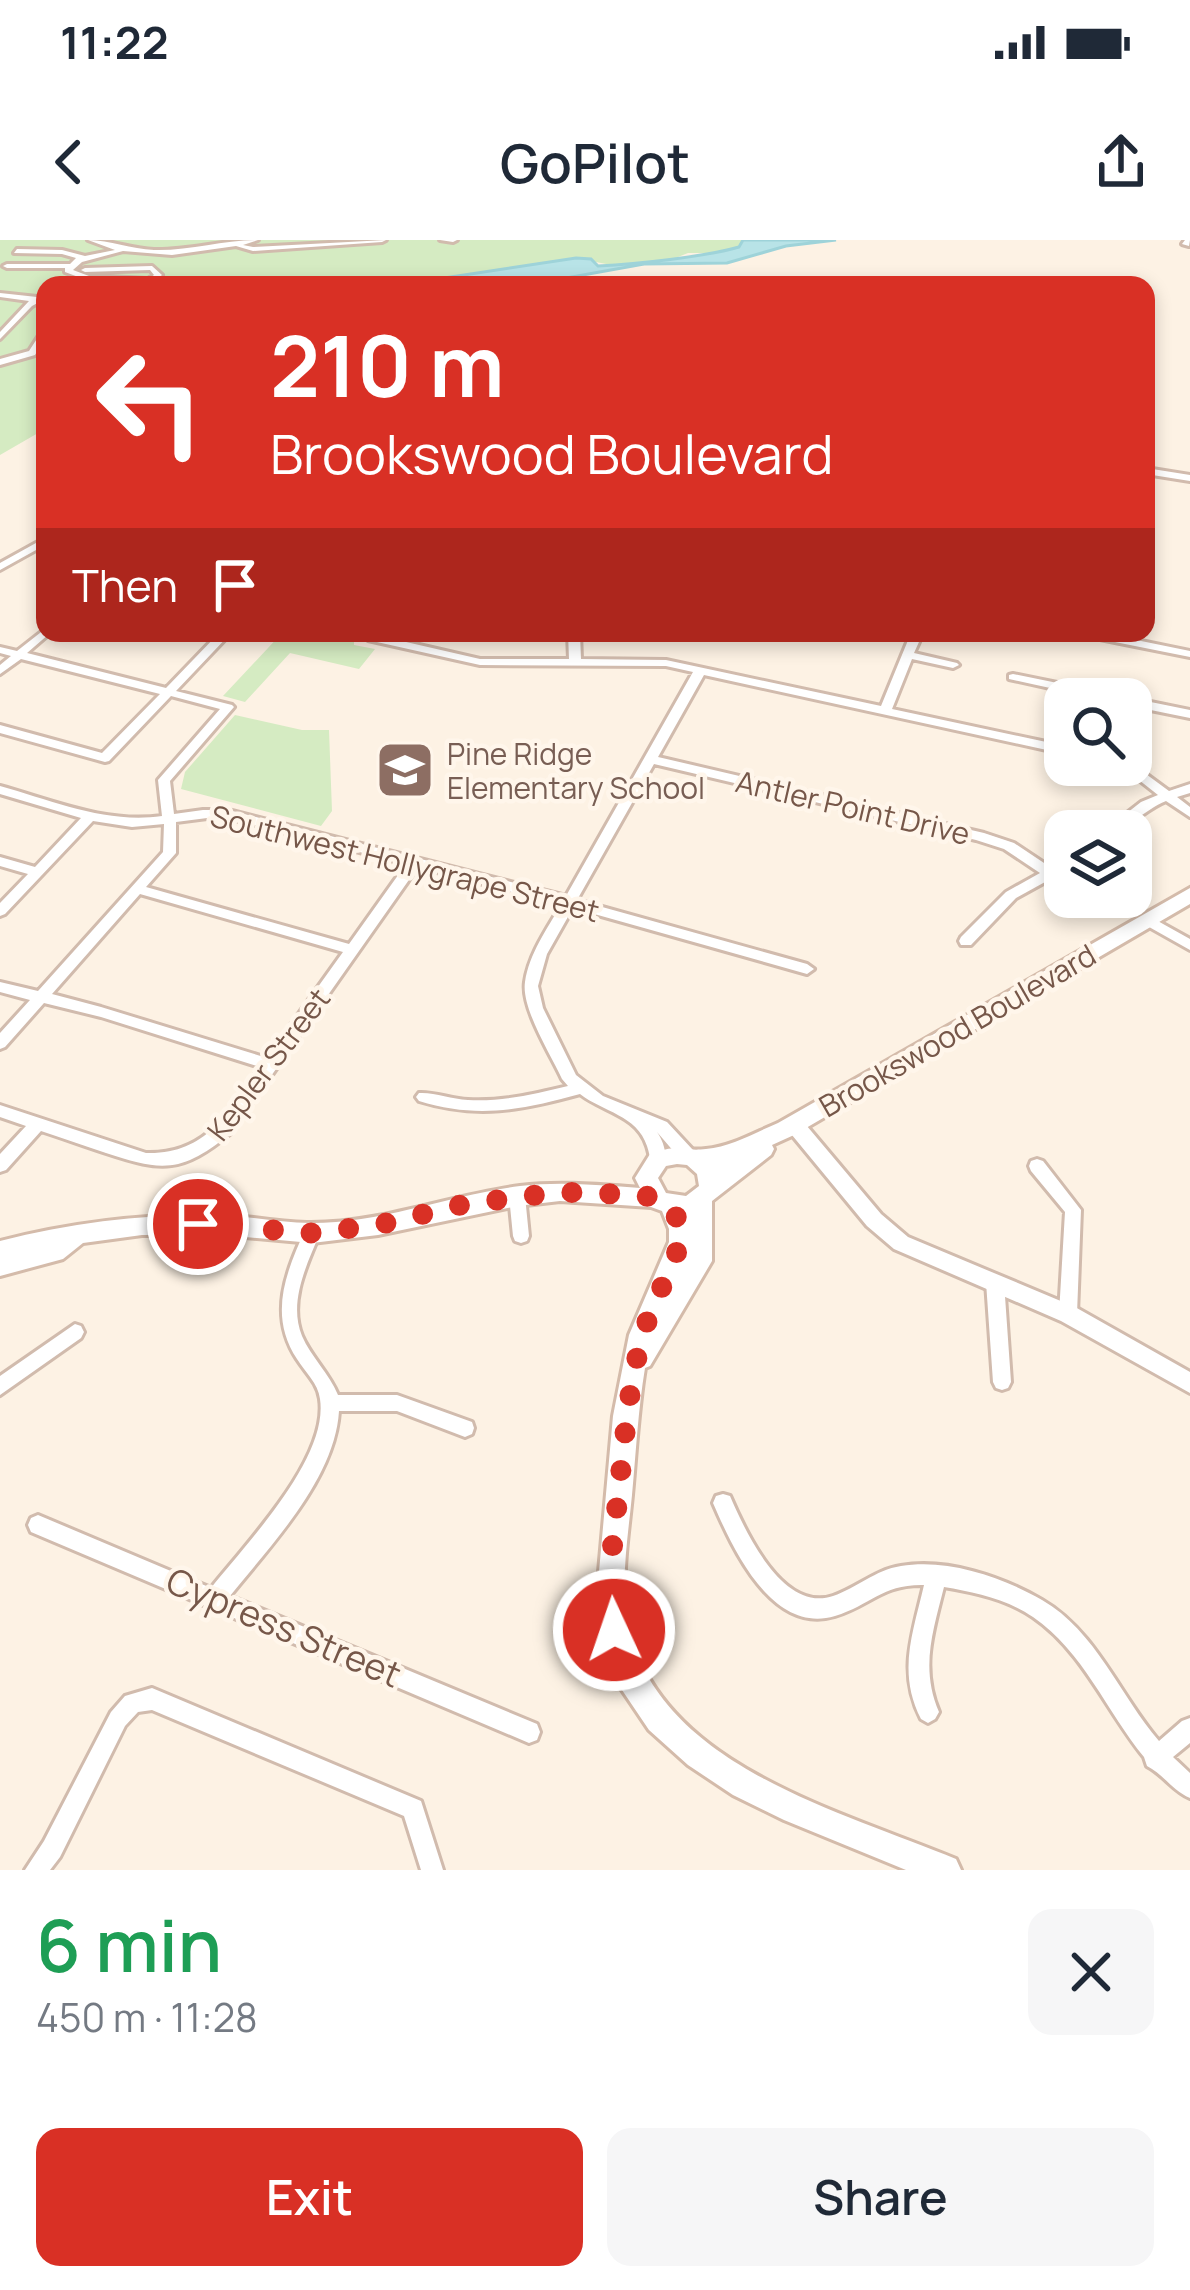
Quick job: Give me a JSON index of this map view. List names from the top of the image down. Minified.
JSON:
{"streets":{"main road":["Brookswood Boulevard"],"street":["Antler Point Drive","Southwest Hollygrape Street","Kepler Street","Cypress Street"]},"crossings":[["Southwest Hollygrape Street","Kepler Street"]],"places":{"school or university":["Pine Ridge Elementary School"]},"page":{"status":"11:22","header":"GoPilot","turn":["210 m","Brookswood Boulevard"],"then":"Then","heading":["6 min","450 m · 11:28"],"buttons":["Exit","Share"]}}
